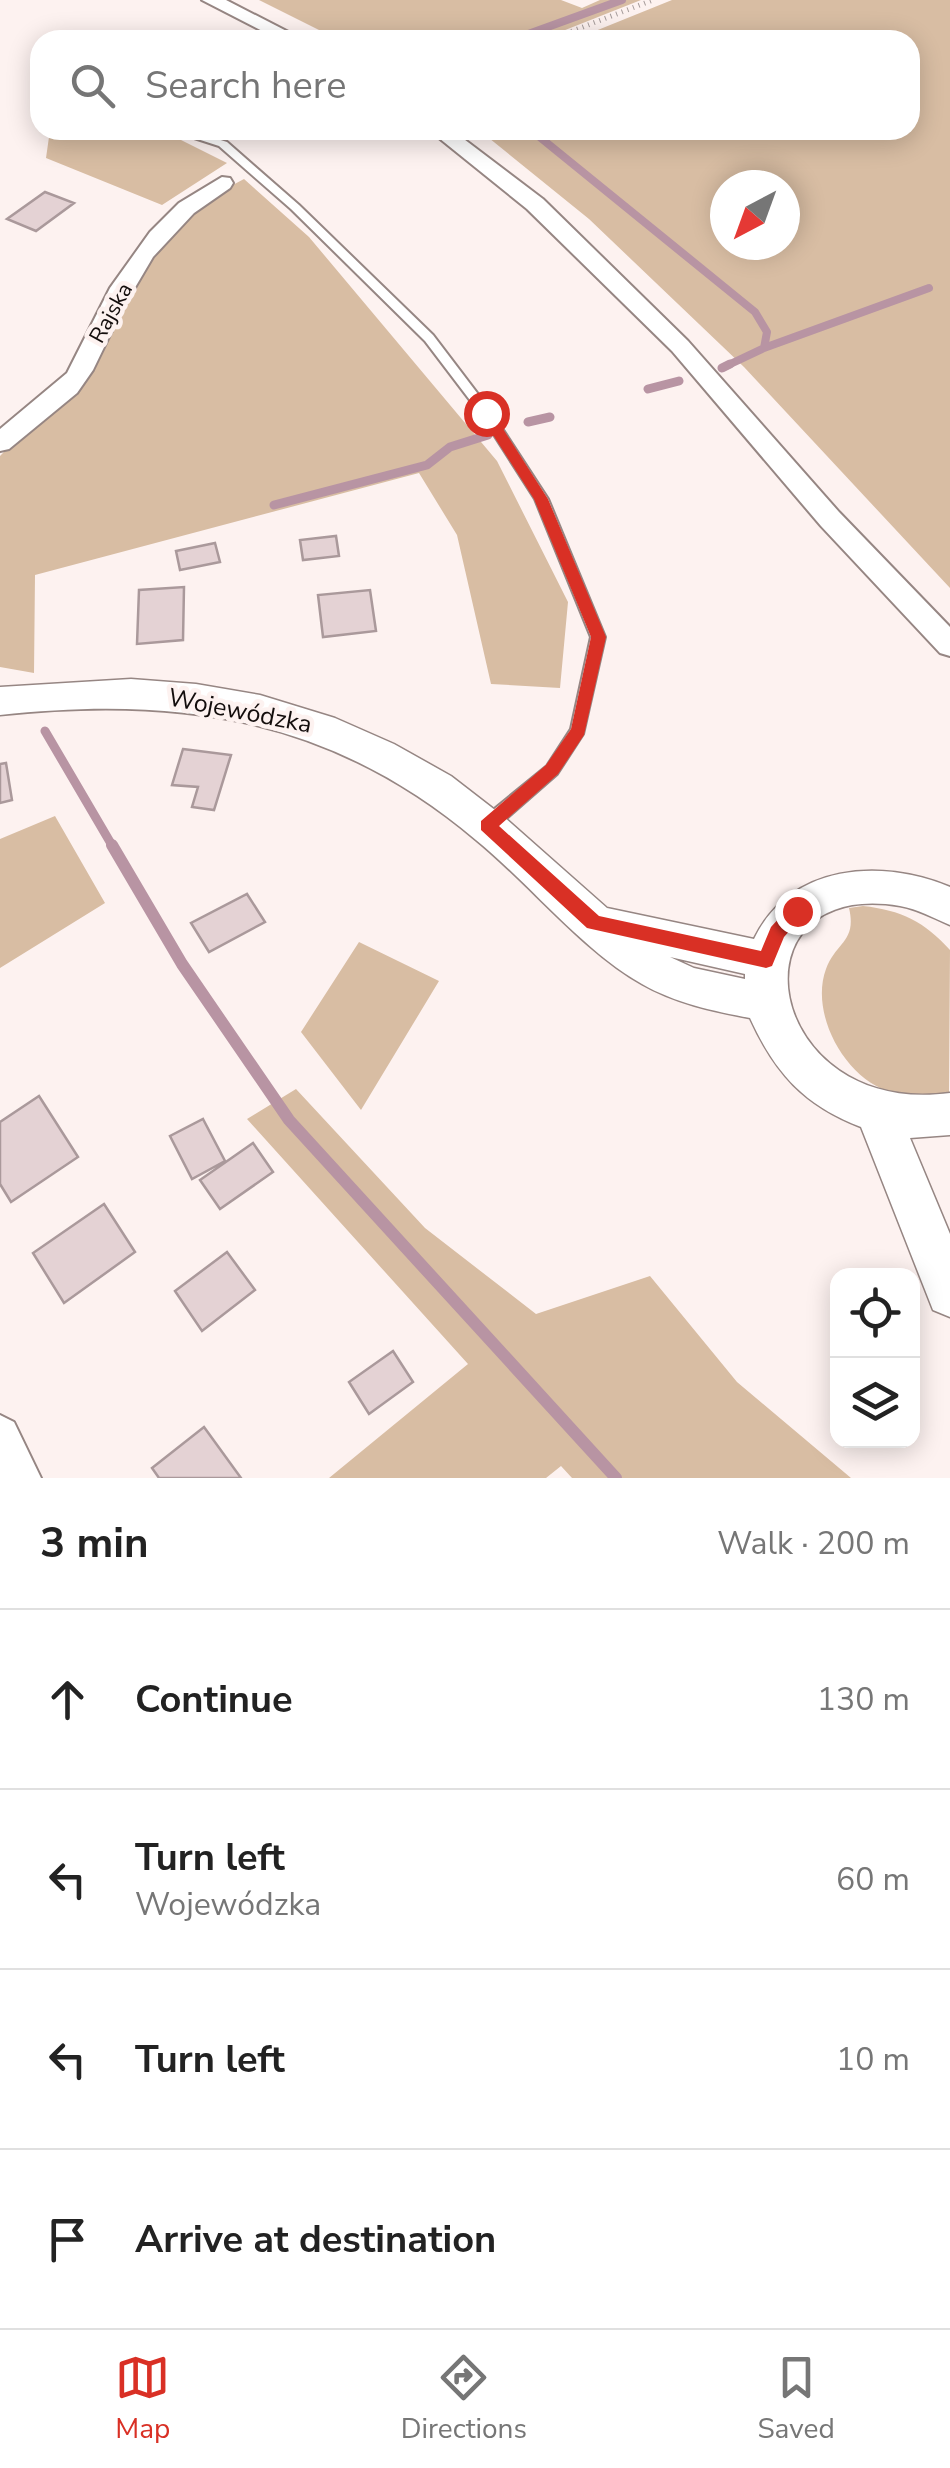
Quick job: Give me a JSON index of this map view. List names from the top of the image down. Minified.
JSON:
{"streets":{"street":["Rajska","Wojewódzka"]},"north":"bottom left","page":{"search":"Search here","heading":["3 min","Walk · 200 m"],"list":[["Continue","130 m"],["Turn left","Wojewódzka","60 m"],["Turn left","10 m"],"Arrive at destination"],"nav":["Map","Directions","Saved"]}}
